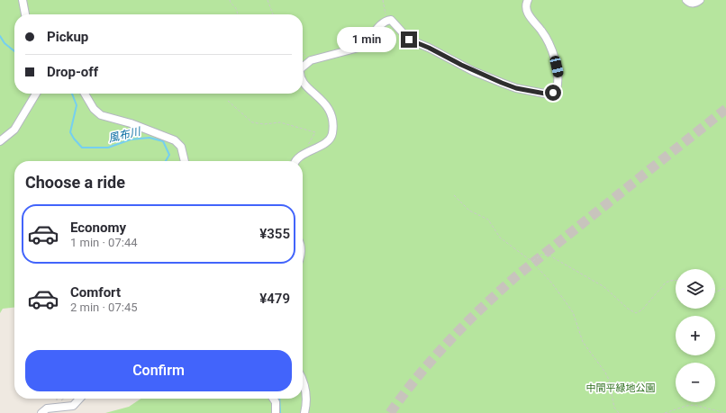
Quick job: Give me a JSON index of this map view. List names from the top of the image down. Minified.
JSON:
{"water":["風布川"],"parks":["中間平緑地公園"],"page":{"banner":["Pickup","Drop-off"],"bubble":"1 min","heading":"Choose a ride","list":[{"name":"Economy","note":"1 min · 07:44","value":"¥355"},{"name":"Comfort","note":"2 min · 07:45","value":"¥479"}],"map_buttons":["+","−"],"buttons":"Confirm"}}
